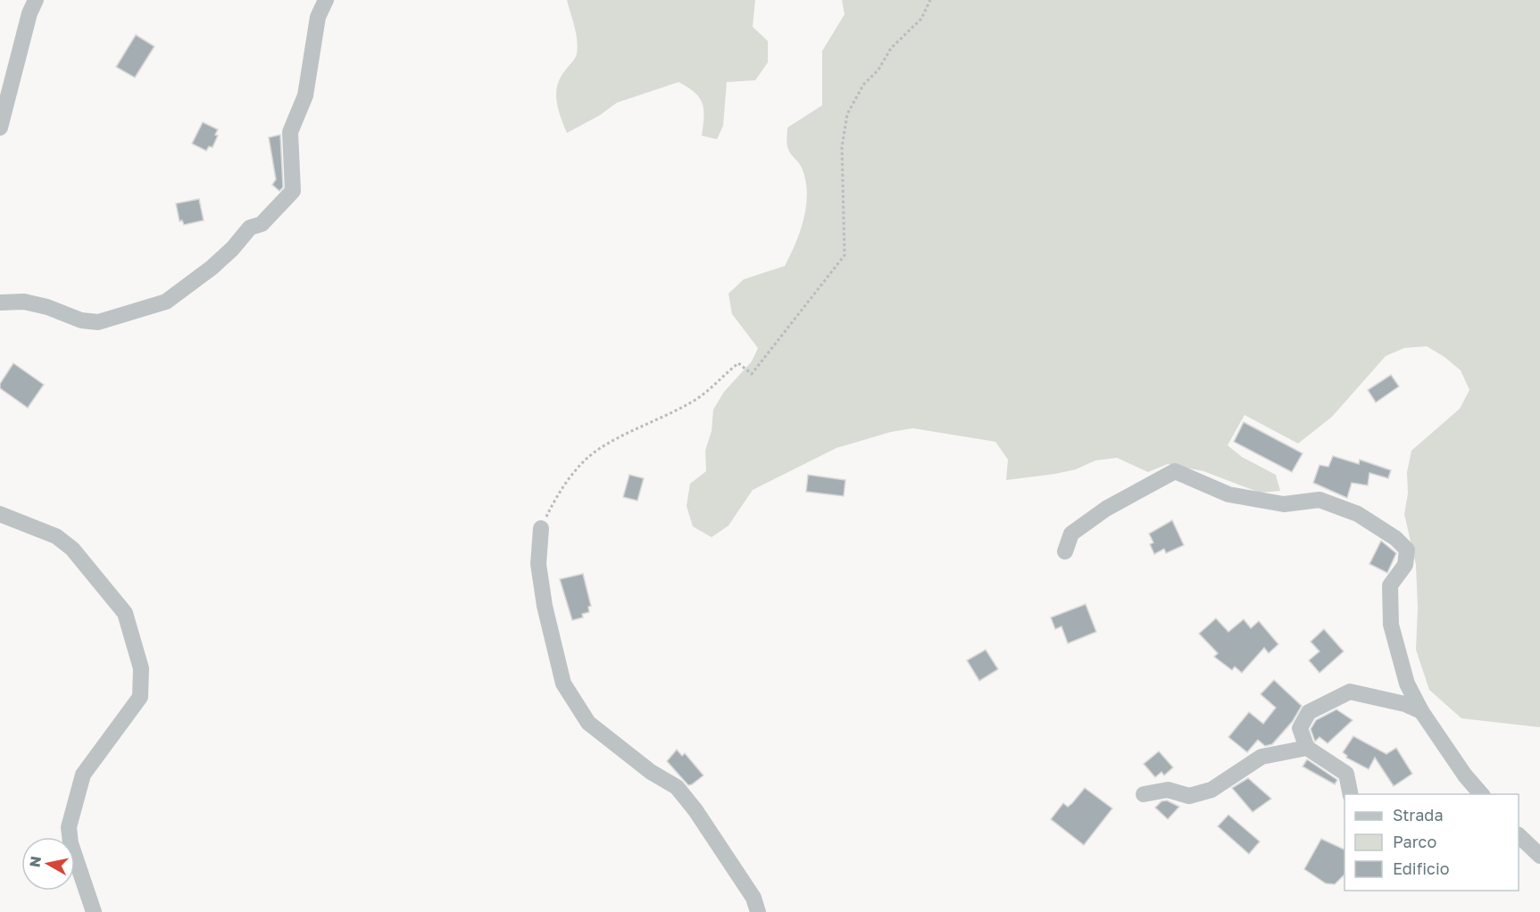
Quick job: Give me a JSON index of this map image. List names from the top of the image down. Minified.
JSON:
{"legend":["Strada","Parco","Edificio"],"north":"left"}
